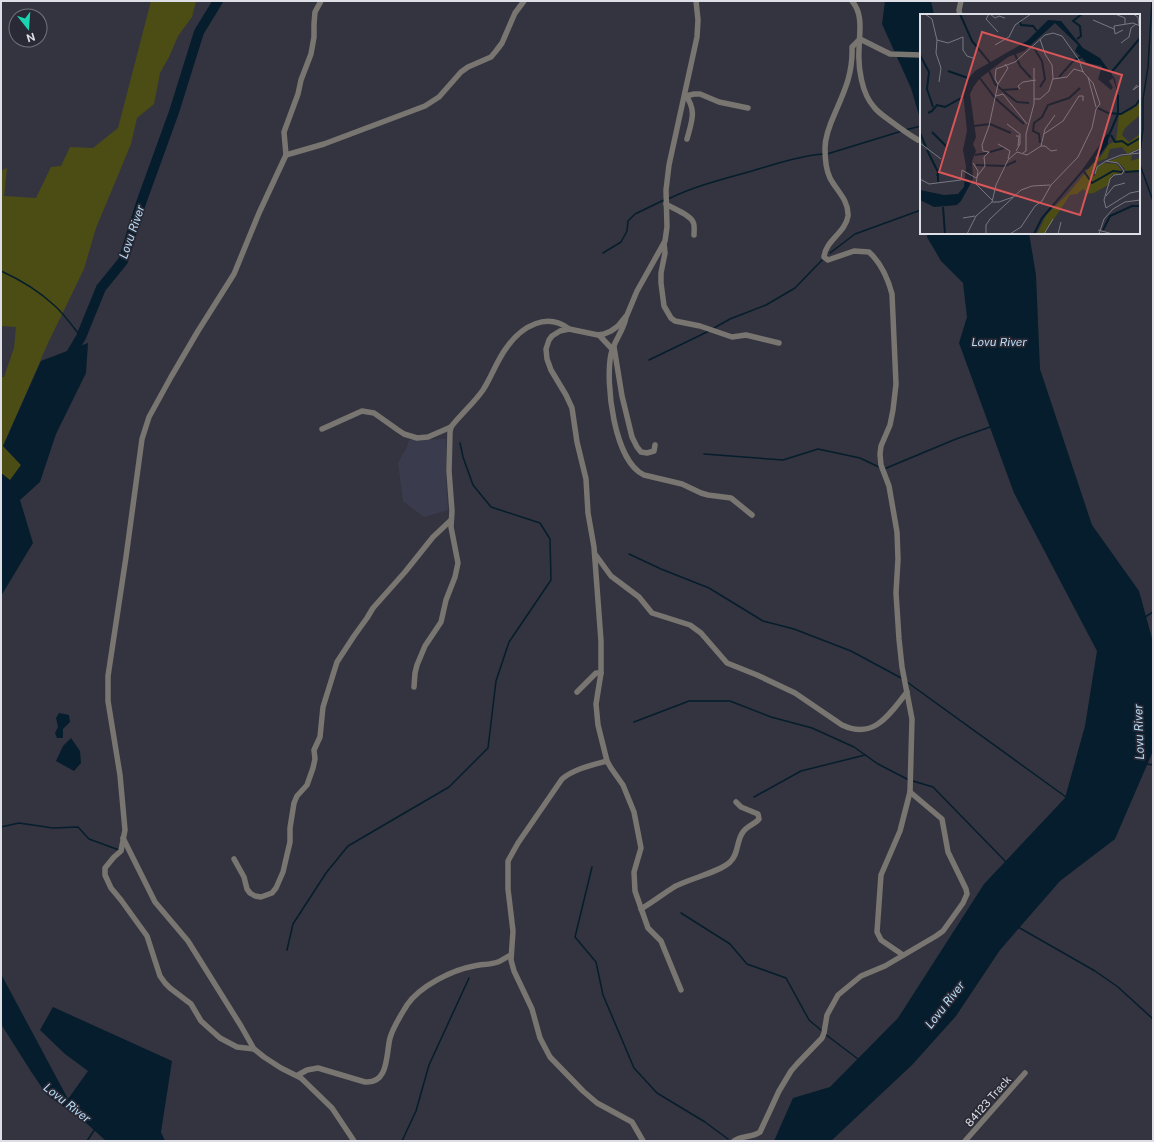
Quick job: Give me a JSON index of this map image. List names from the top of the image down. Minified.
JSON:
{"streets":{"street":["84123 Track"]},"water":["Lovu River"],"north":"bottom"}
